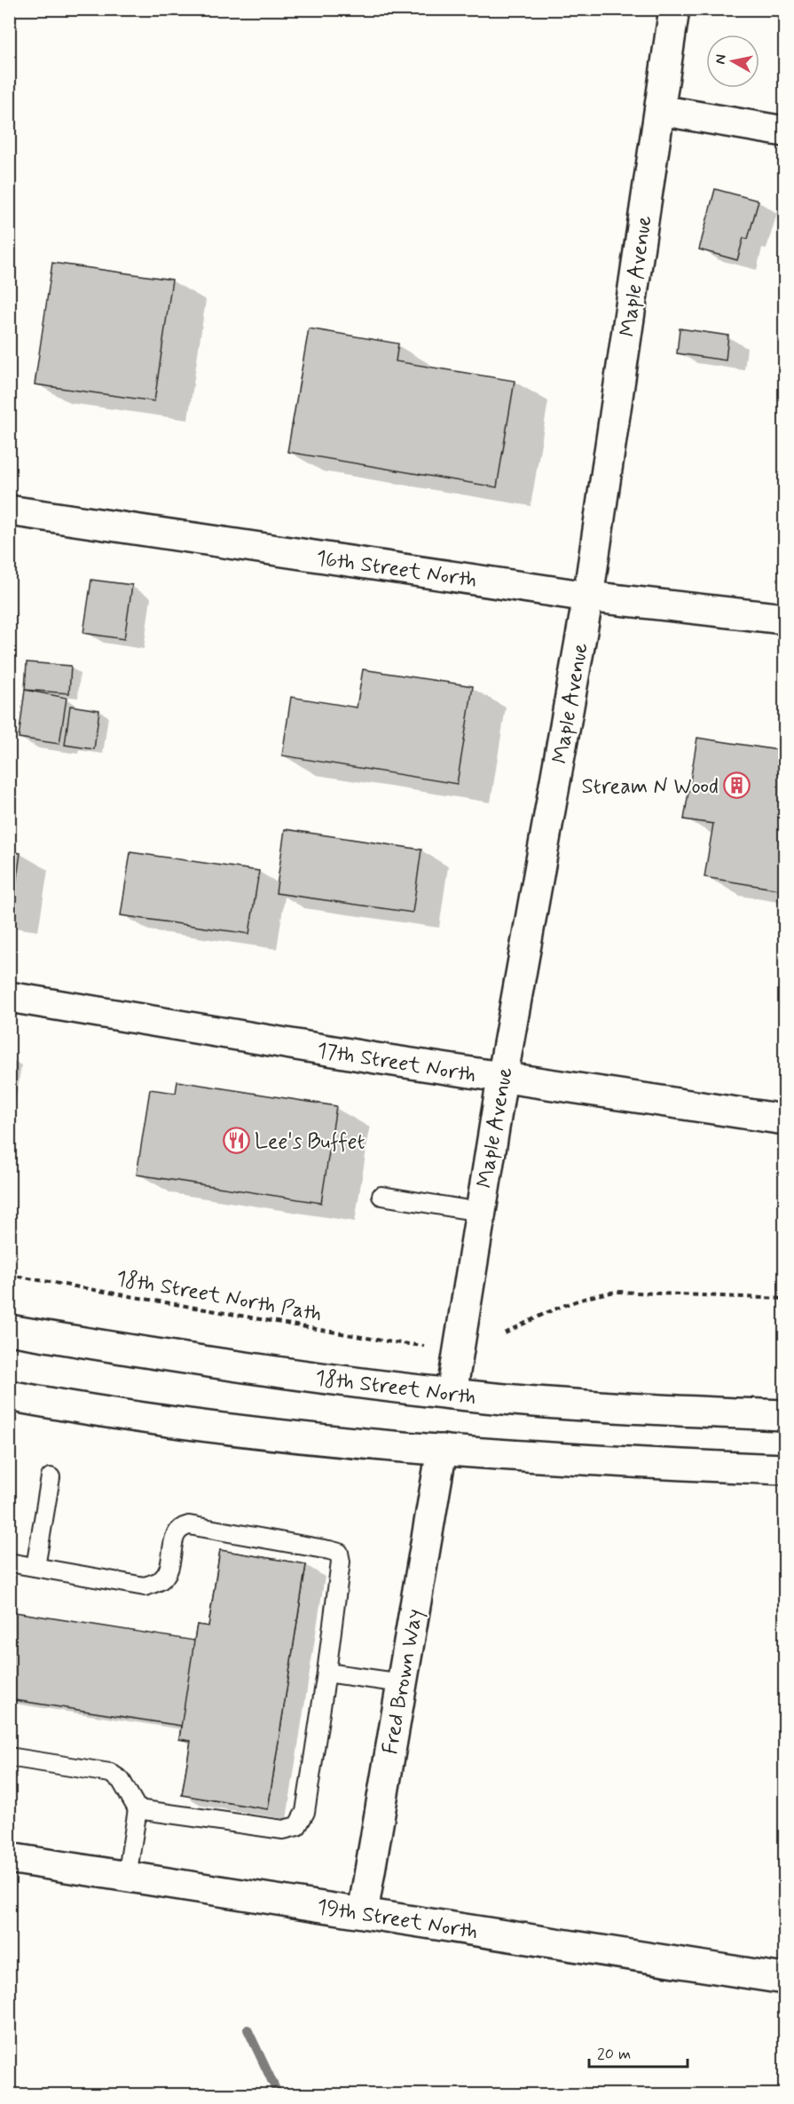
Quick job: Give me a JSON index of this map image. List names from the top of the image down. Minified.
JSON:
{"streets":{"street":["Maple Avenue","16th Street North","17th Street North","18th Street North","Fred Brown Way","19th Street North"],"path":["18th Street North Path"]},"crossings":[["Maple Avenue","16th Street North"],["Maple Avenue","17th Street North"],["Maple Avenue","18th Street North"],["Fred Brown Way","19th Street North"]],"places":{"building":["Stream N Wood"],"restaurant":["Lee's Buffet"]},"scale_bar":"20 m","north":"left"}
